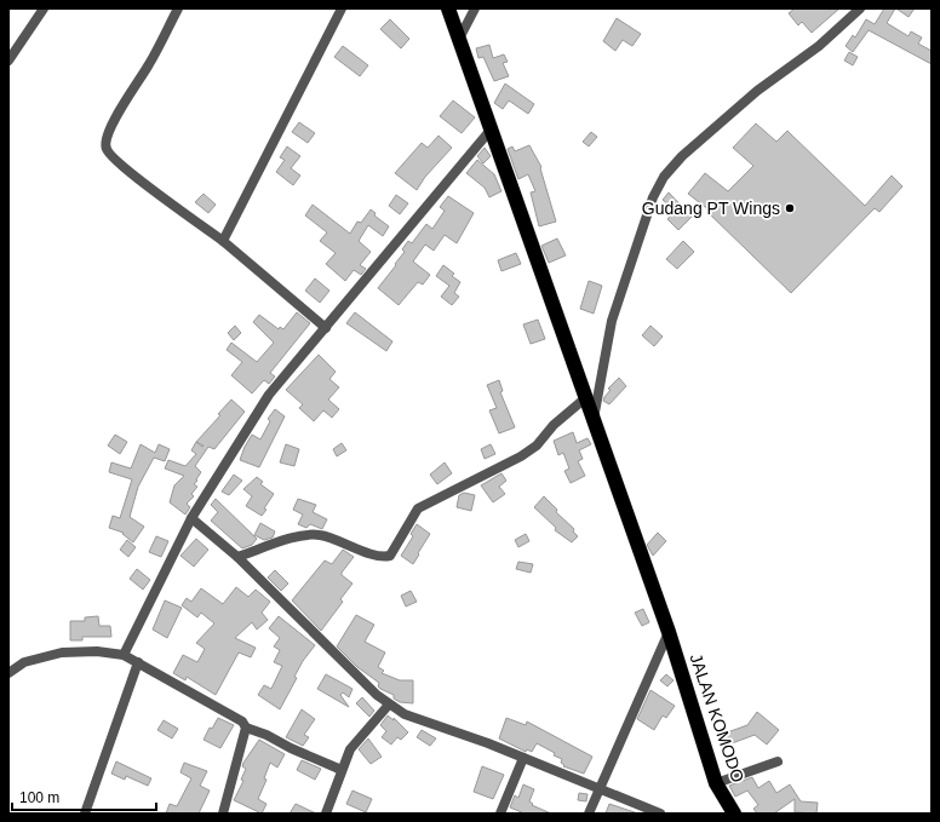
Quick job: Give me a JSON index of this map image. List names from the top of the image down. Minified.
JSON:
{"streets":{"highway":["JALAN KOMODO"]},"places":["Gudang PT Wings"],"scale_bar":"100 m"}
